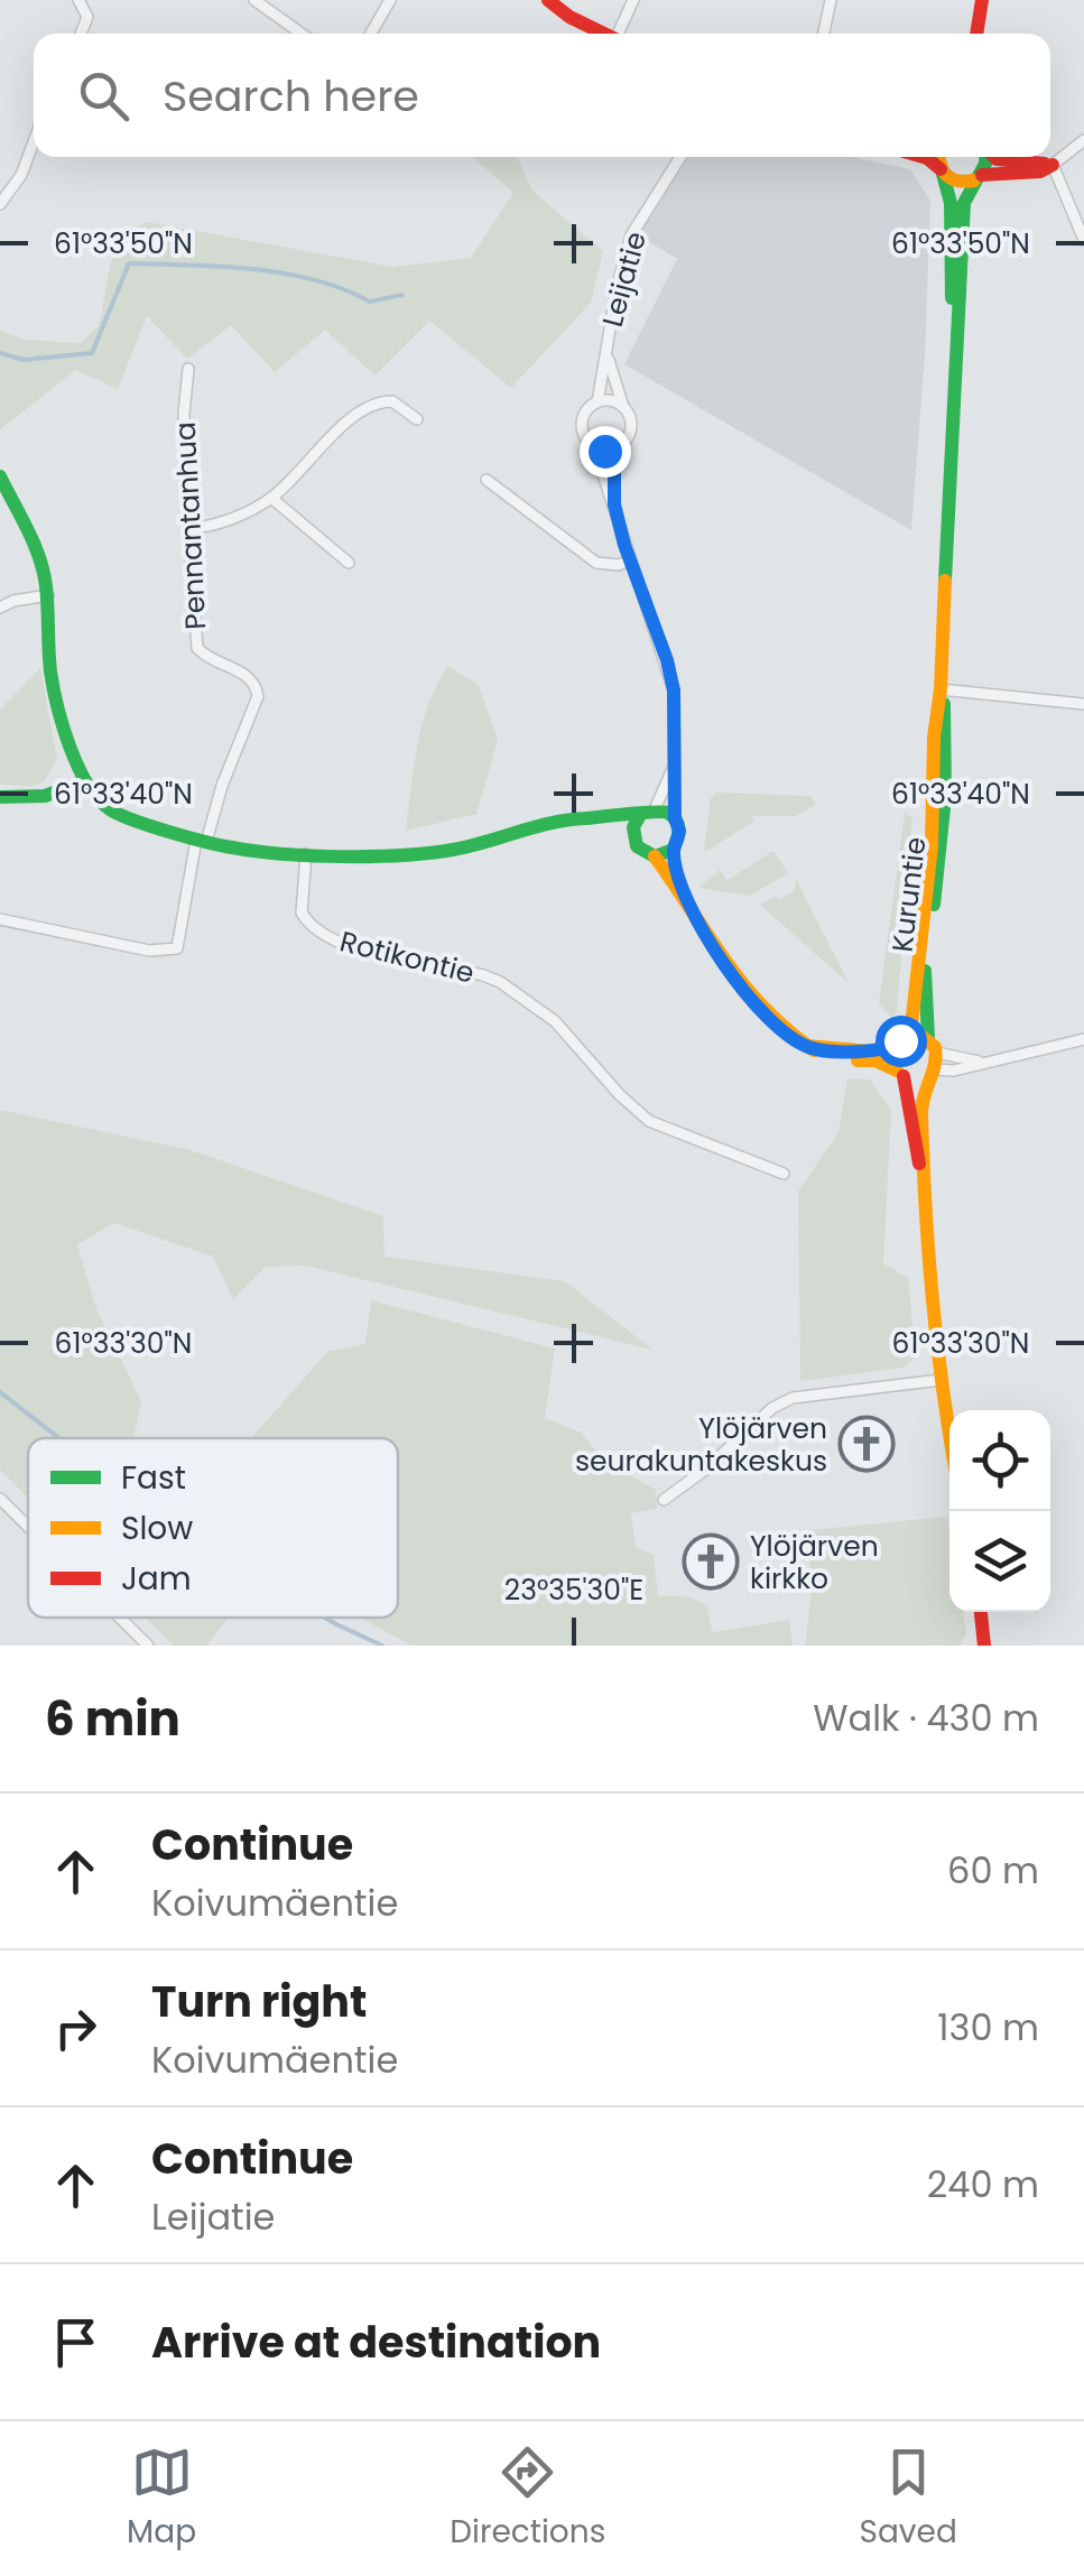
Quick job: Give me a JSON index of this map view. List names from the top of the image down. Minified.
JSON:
{"streets":{"main road":["Kuruntie"],"street":["Leijatie","Pennantanhua","Rotikontie"]},"places":{"church":["Ylöjärven seurakuntakeskus","Ylöjärven kirkko"]},"legend":["Fast","Slow","Jam"],"page":{"search":"Search here","heading":["6 min","Walk · 430 m"],"list":[["Continue","Koivumäentie","60 m"],["Turn right","Koivumäentie","130 m"],["Continue","Leijatie","240 m"],"Arrive at destination"],"nav":["Map","Directions","Saved"]},"coordinates":["61°33'50\"N","61°33'40\"N","61°33'30\"N","23°35'30\"E"]}
